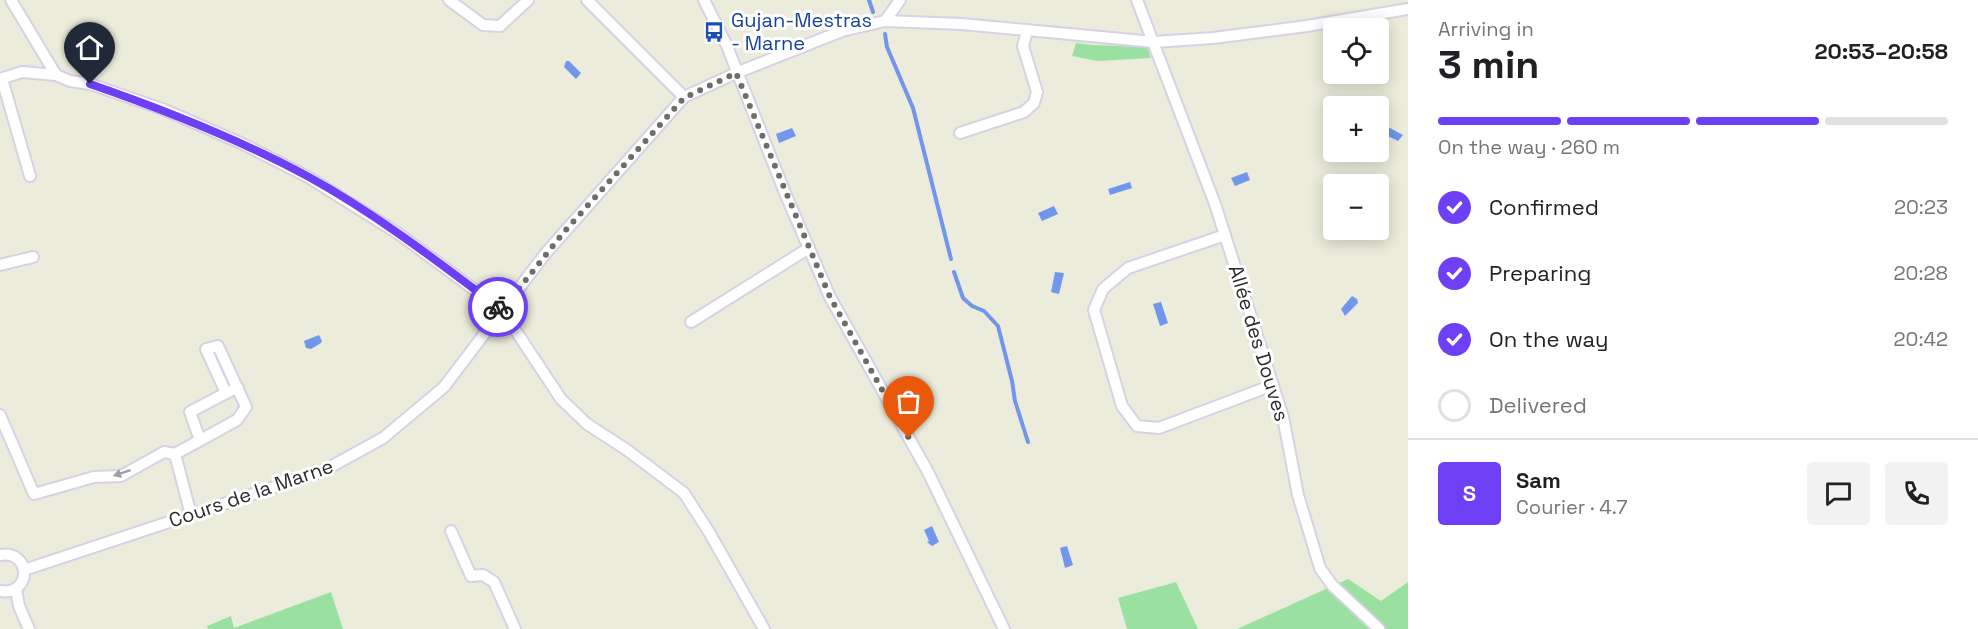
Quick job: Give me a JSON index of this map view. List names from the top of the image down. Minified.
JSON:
{"streets":{"street":["Allée des Douves","Cours de la Marne"]},"crossings":[["Allée des Douves","Cours de la Marne"]],"places":{"bus stop":["Gujan-Mestras - Marne"]},"page":{"heading":["3 min","Arriving in","20:53–20:58"],"panel":["Sam","Courier · 4.7"],"map_buttons":["+","−"],"bar":"On the way · 260 m","list":[["Confirmed","20:23"],["Preparing","20:28"],["On the way","20:42"],"Delivered"],"round":"S"}}
